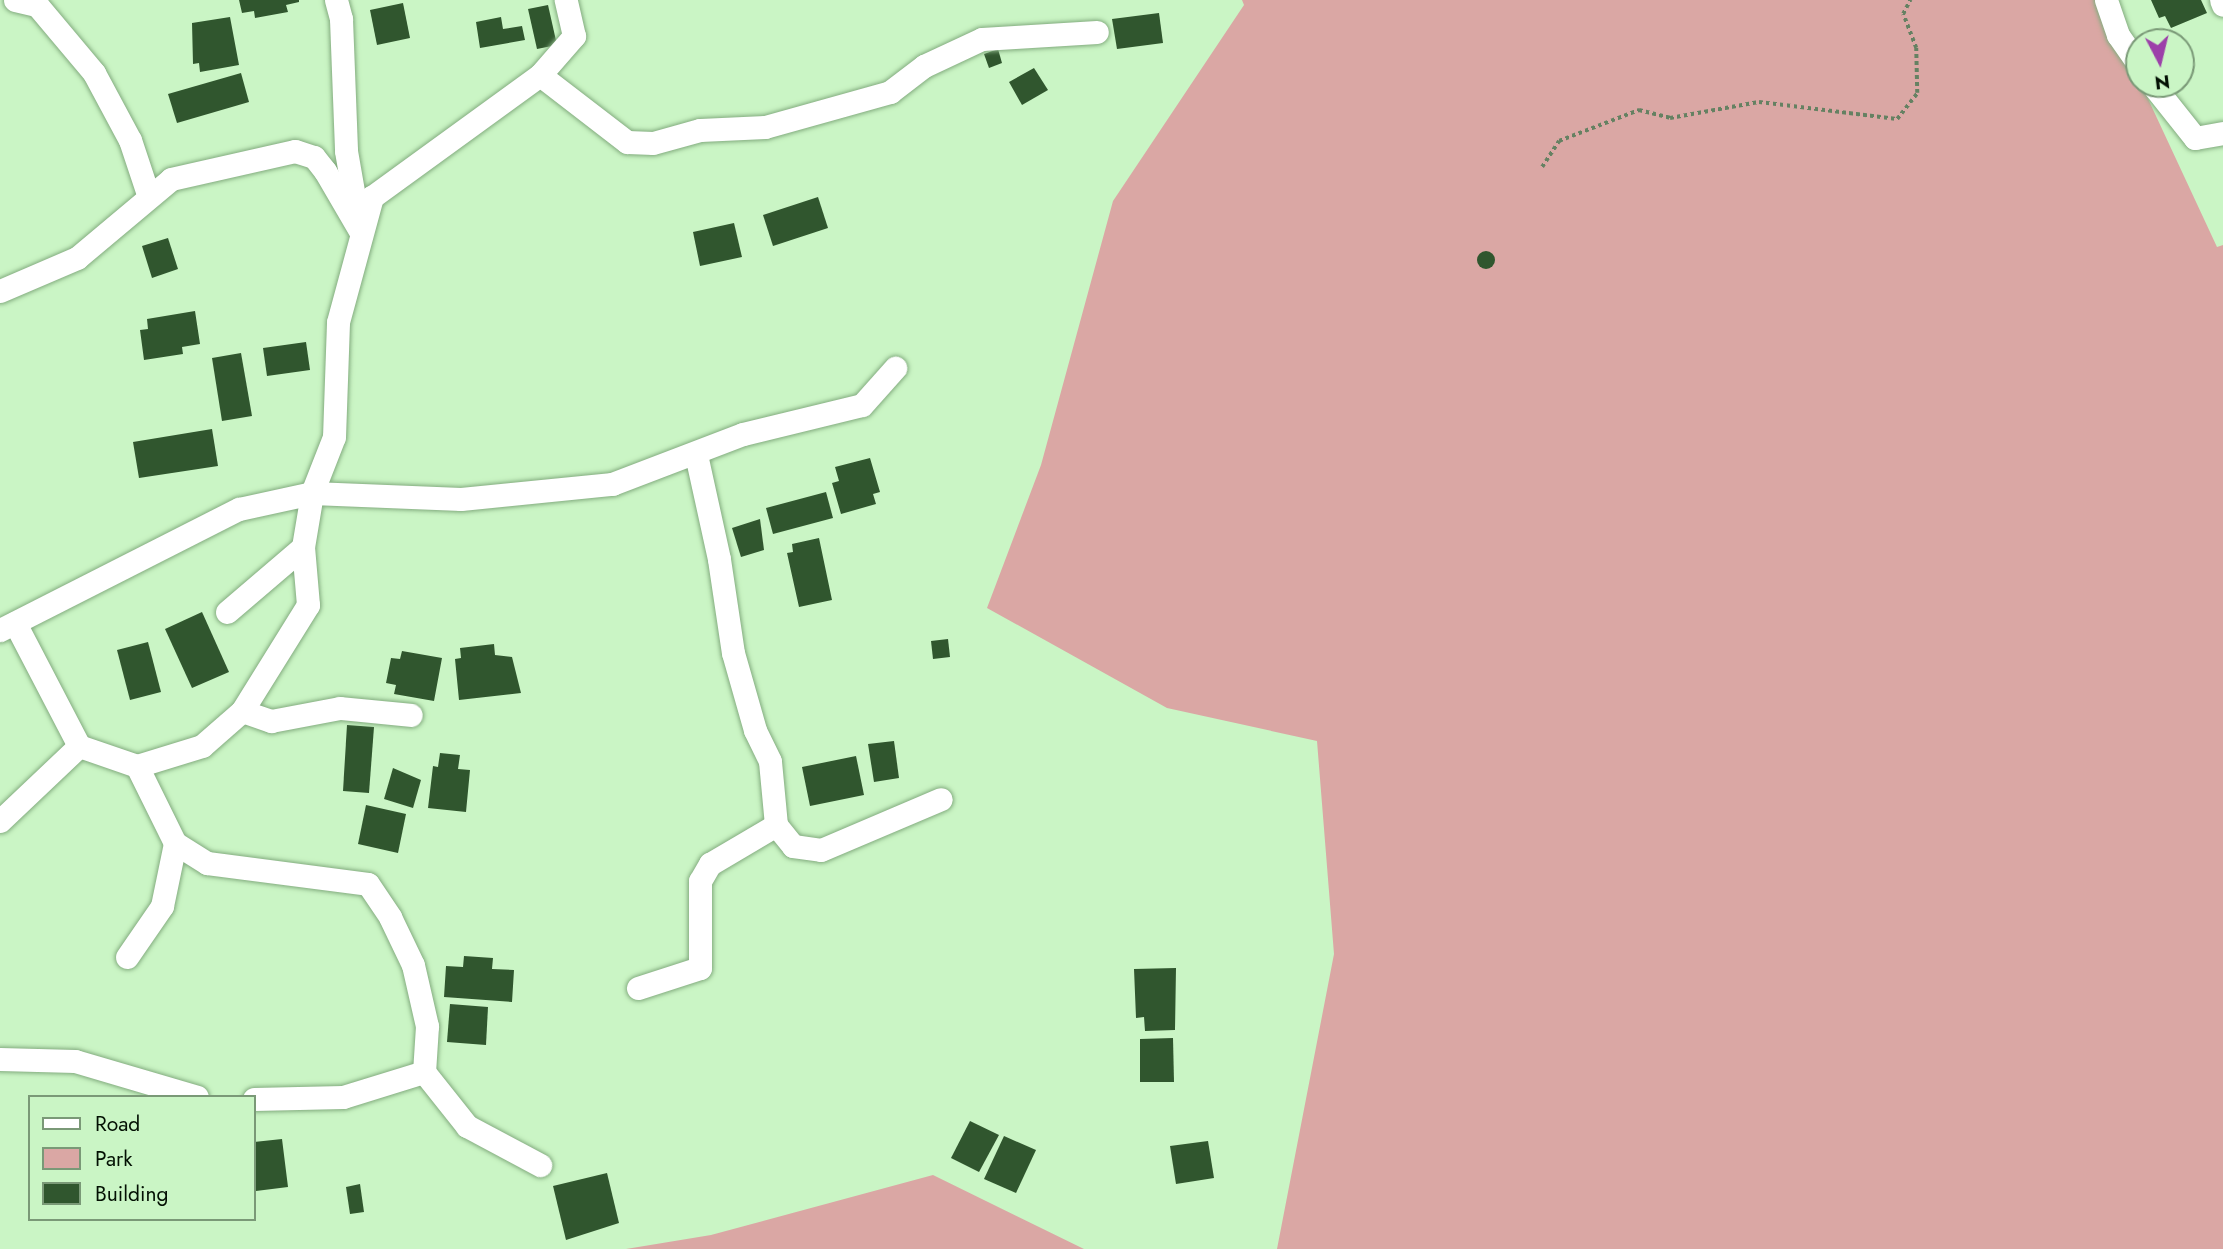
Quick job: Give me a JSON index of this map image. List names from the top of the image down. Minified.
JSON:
{"legend":["Road","Park","Building"],"north":"bottom"}
